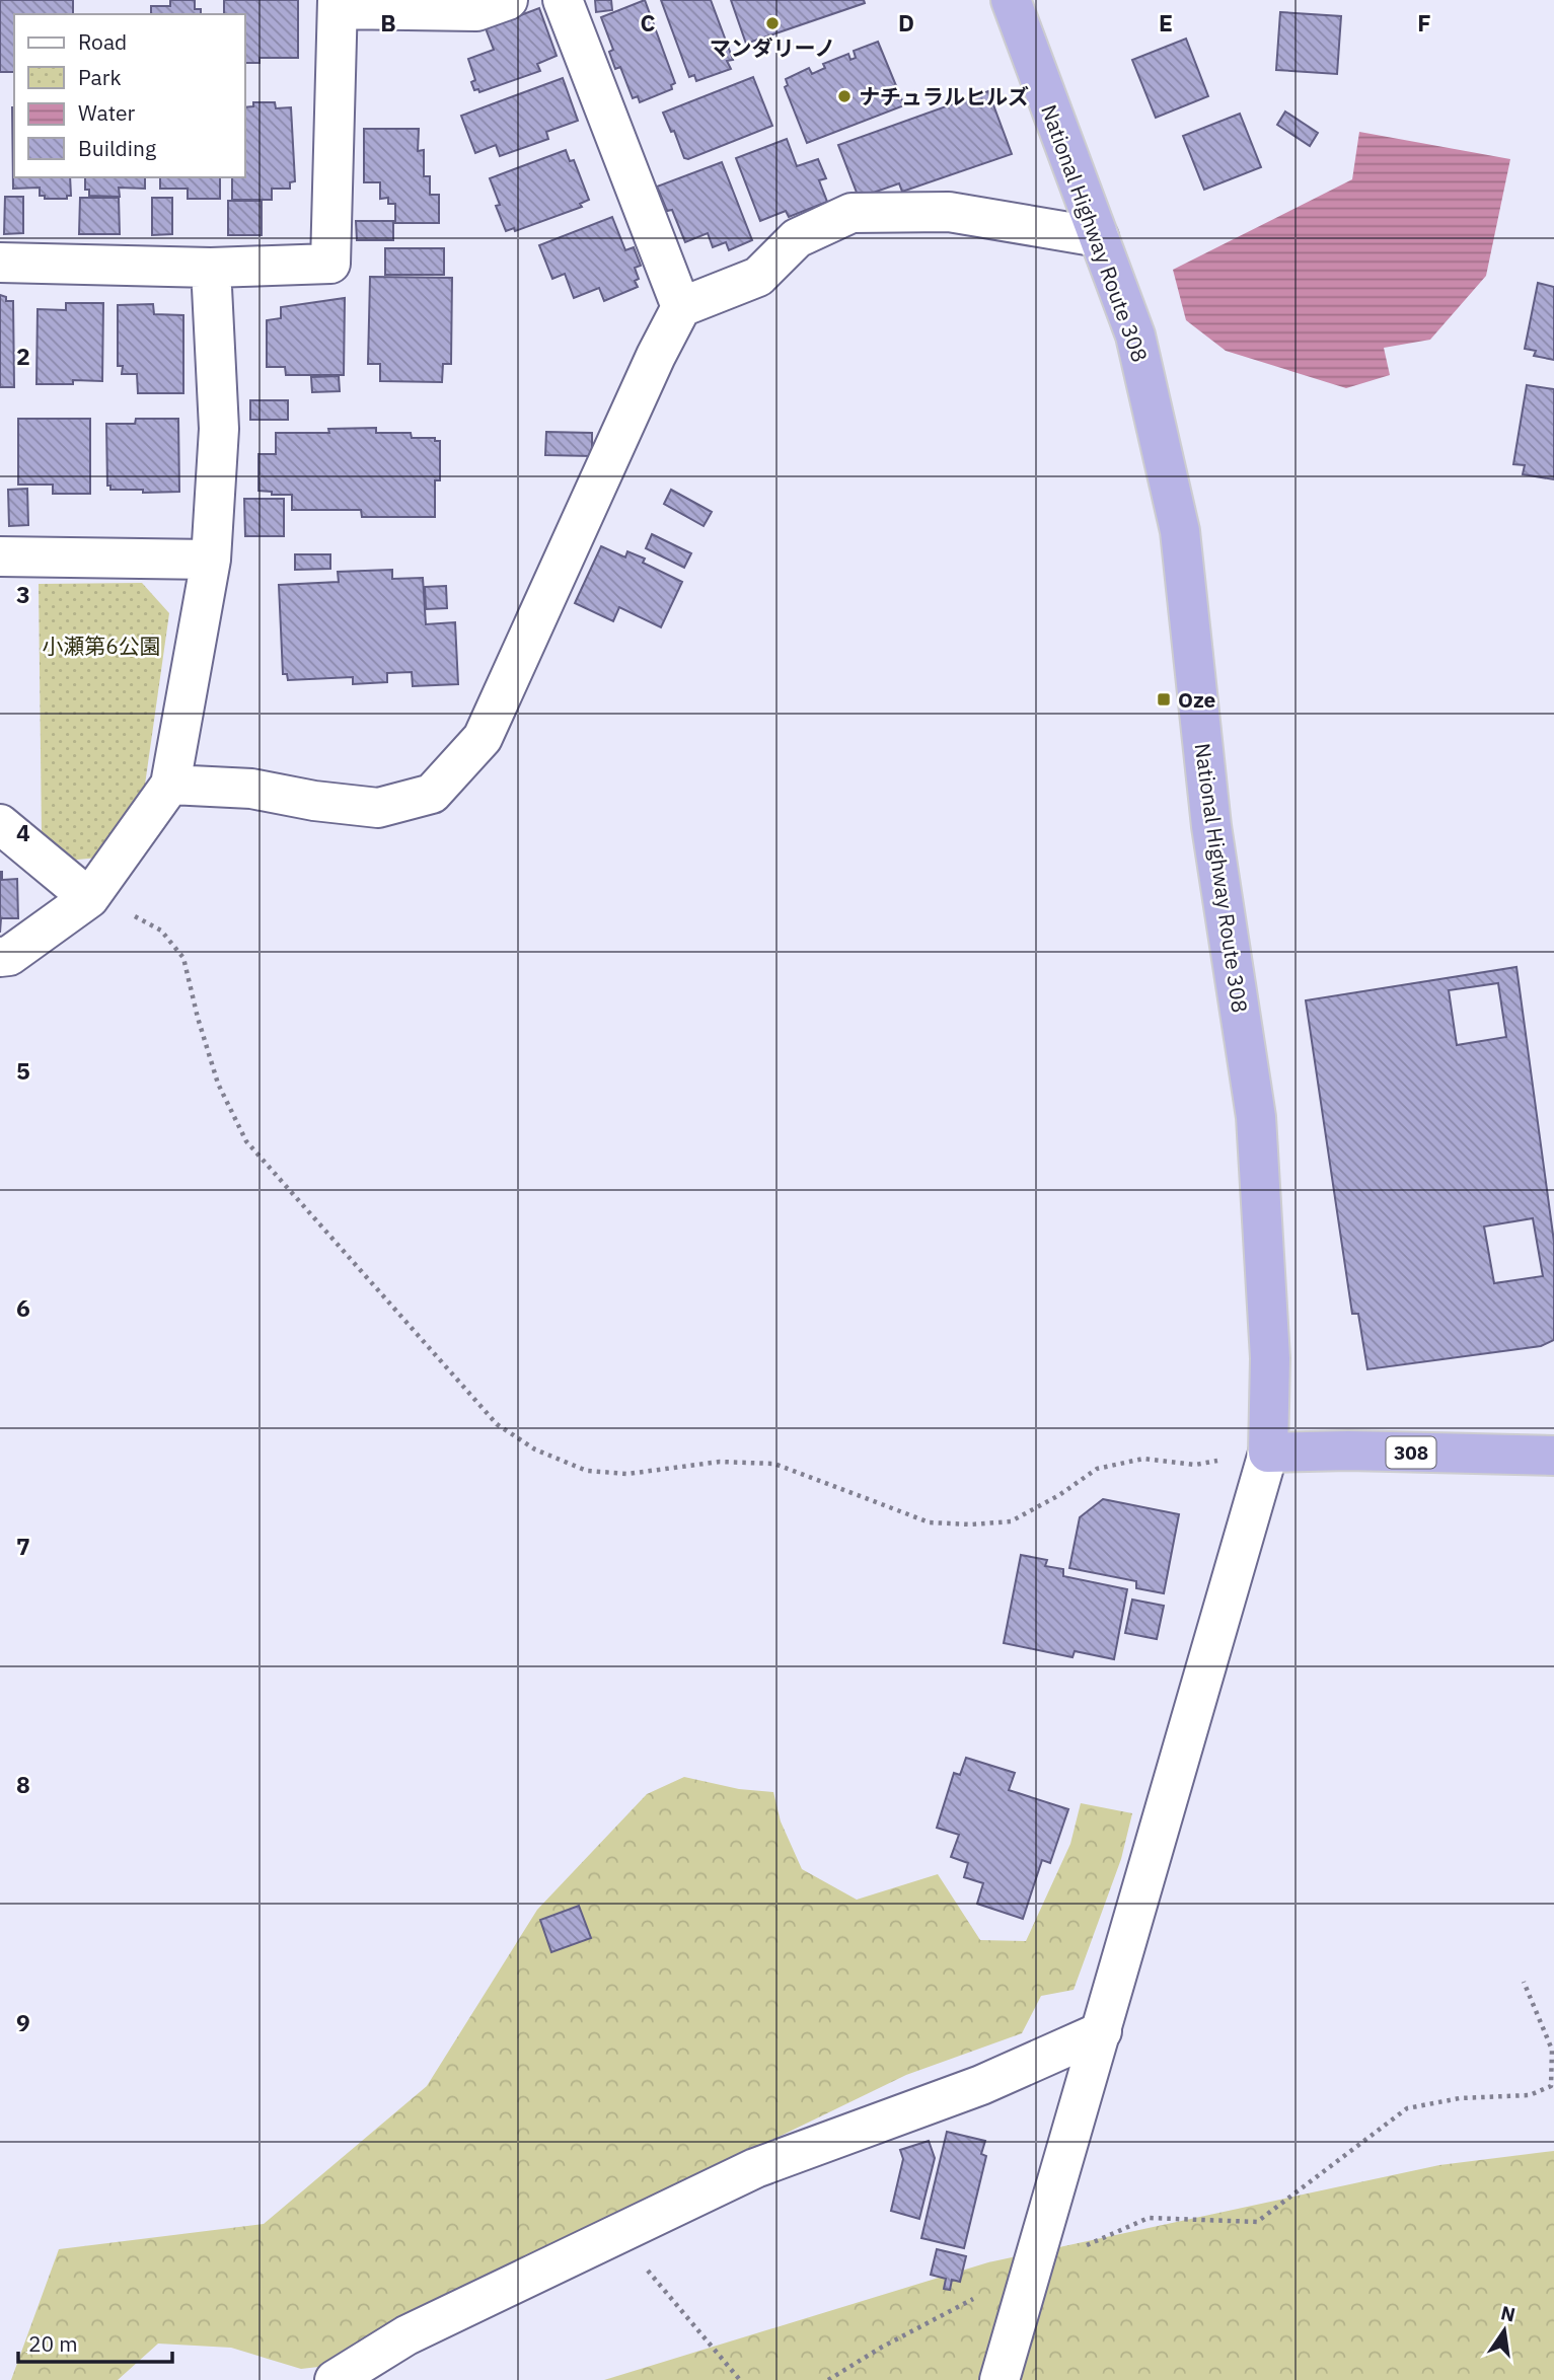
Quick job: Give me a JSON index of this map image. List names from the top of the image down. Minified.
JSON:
{"streets":{"highway":["National Highway Route 308","308"]},"crossings":[["National Highway Route 308","308"]],"parks":["小瀬第6公園"],"places":{"other":["マンダリーノ","ナチュラルヒルズ"],"transit":["Oze"]},"legend":["Road","Park","Water","Building"],"scale_bar":"20 m","north":"top","grid":{"columns":["B","C","D","E","F"],"rows":["2","3","4","5","6","7","8","9"]}}
